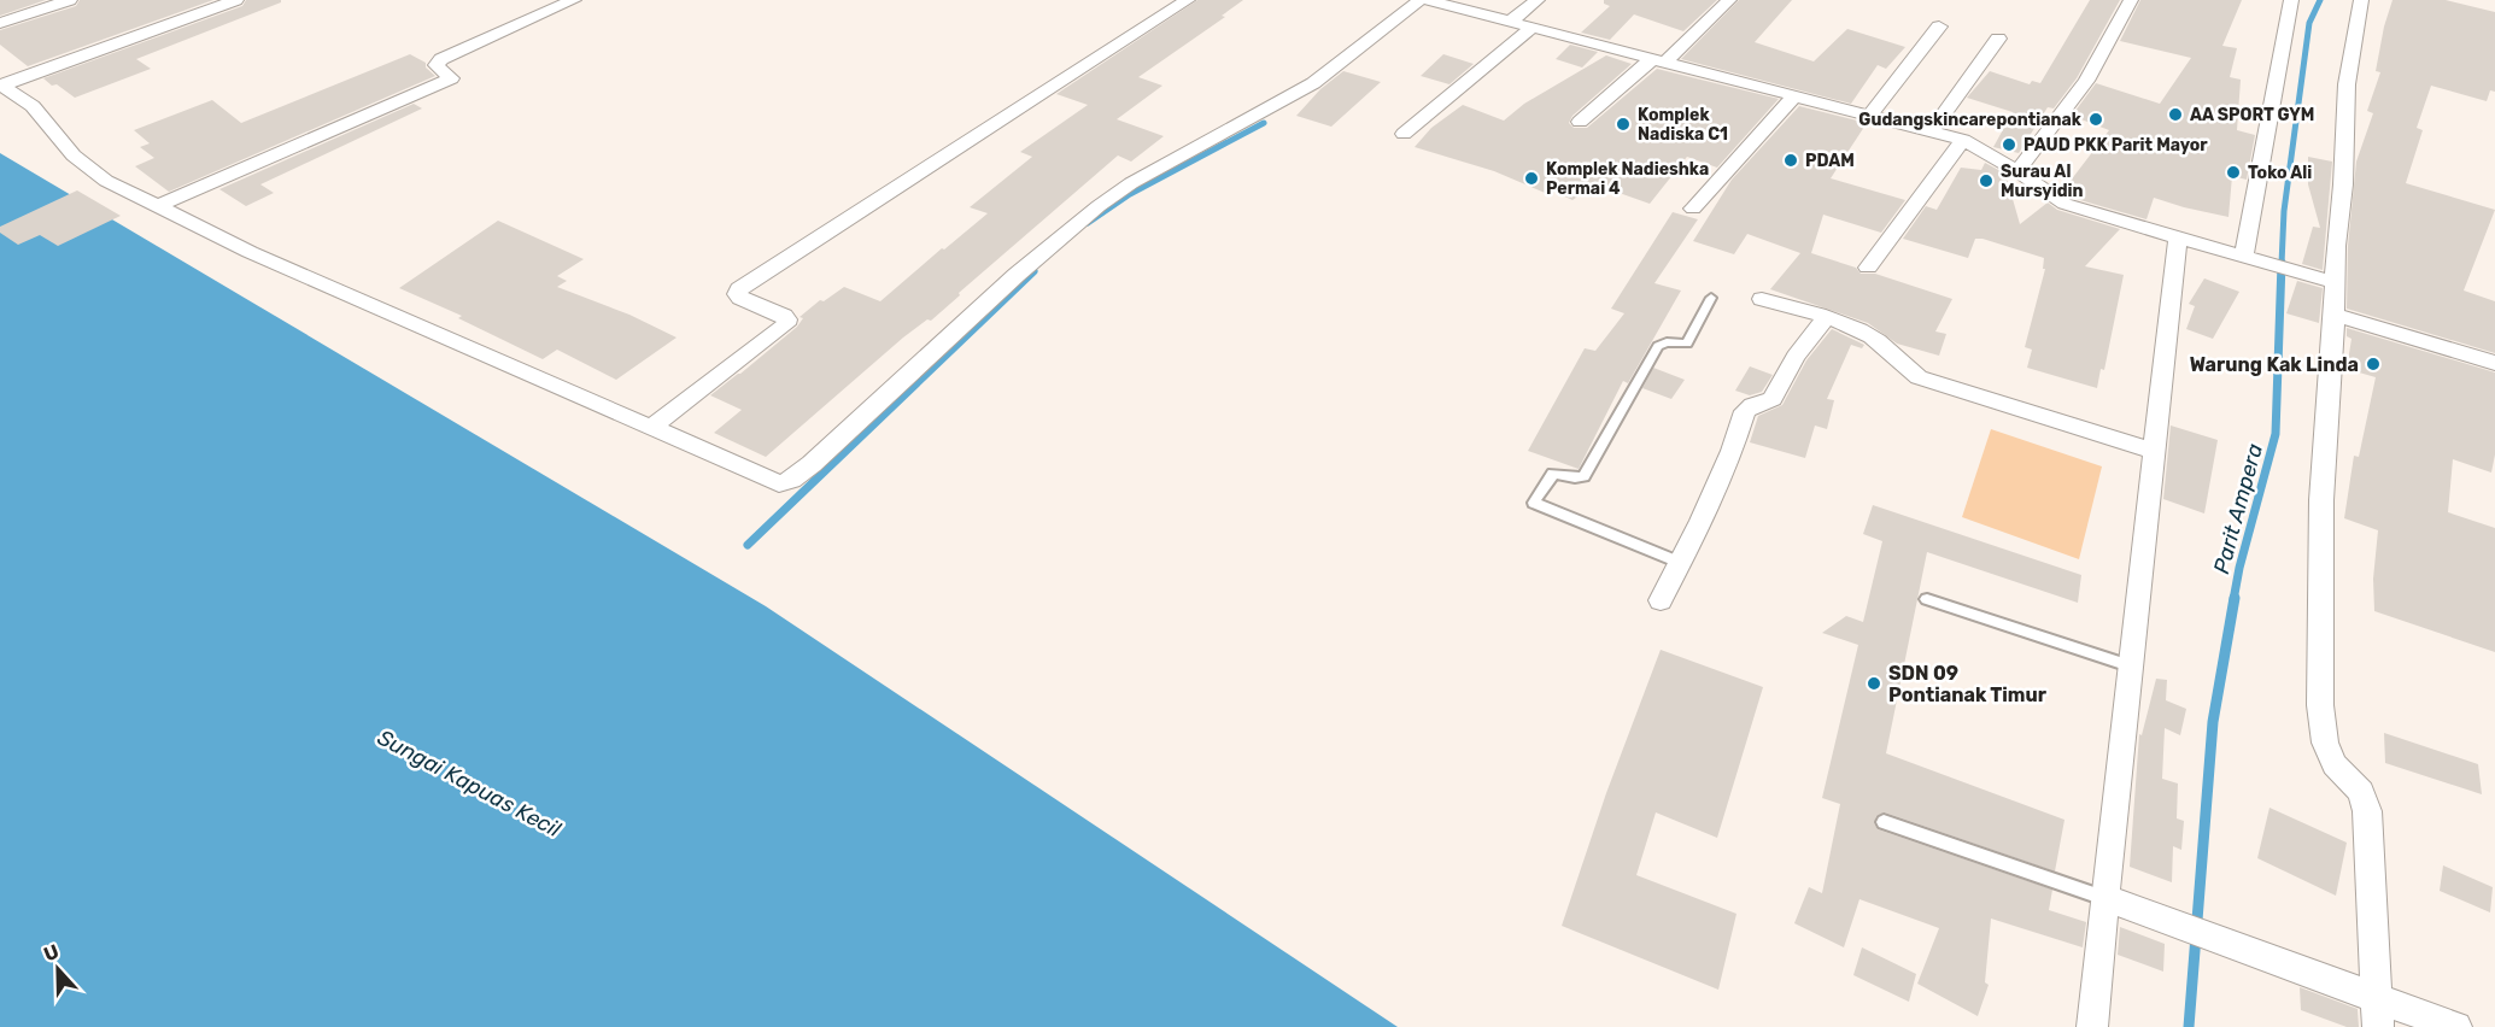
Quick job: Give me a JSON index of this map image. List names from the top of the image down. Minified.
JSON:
{"water":["Parit Ampera","Sungai Kapuas Kecil"],"places":["AA SPORT GYM","Gudangskincarepontianak","Komplek Nadiska C1","PAUD PKK Parit Mayor","PDAM","Toko Ali","Komplek Nadieshka Permai 4","Surau Al Mursyidin","Warung Kak Linda","SDN 09 Pontianak Timur"],"north":"top"}
